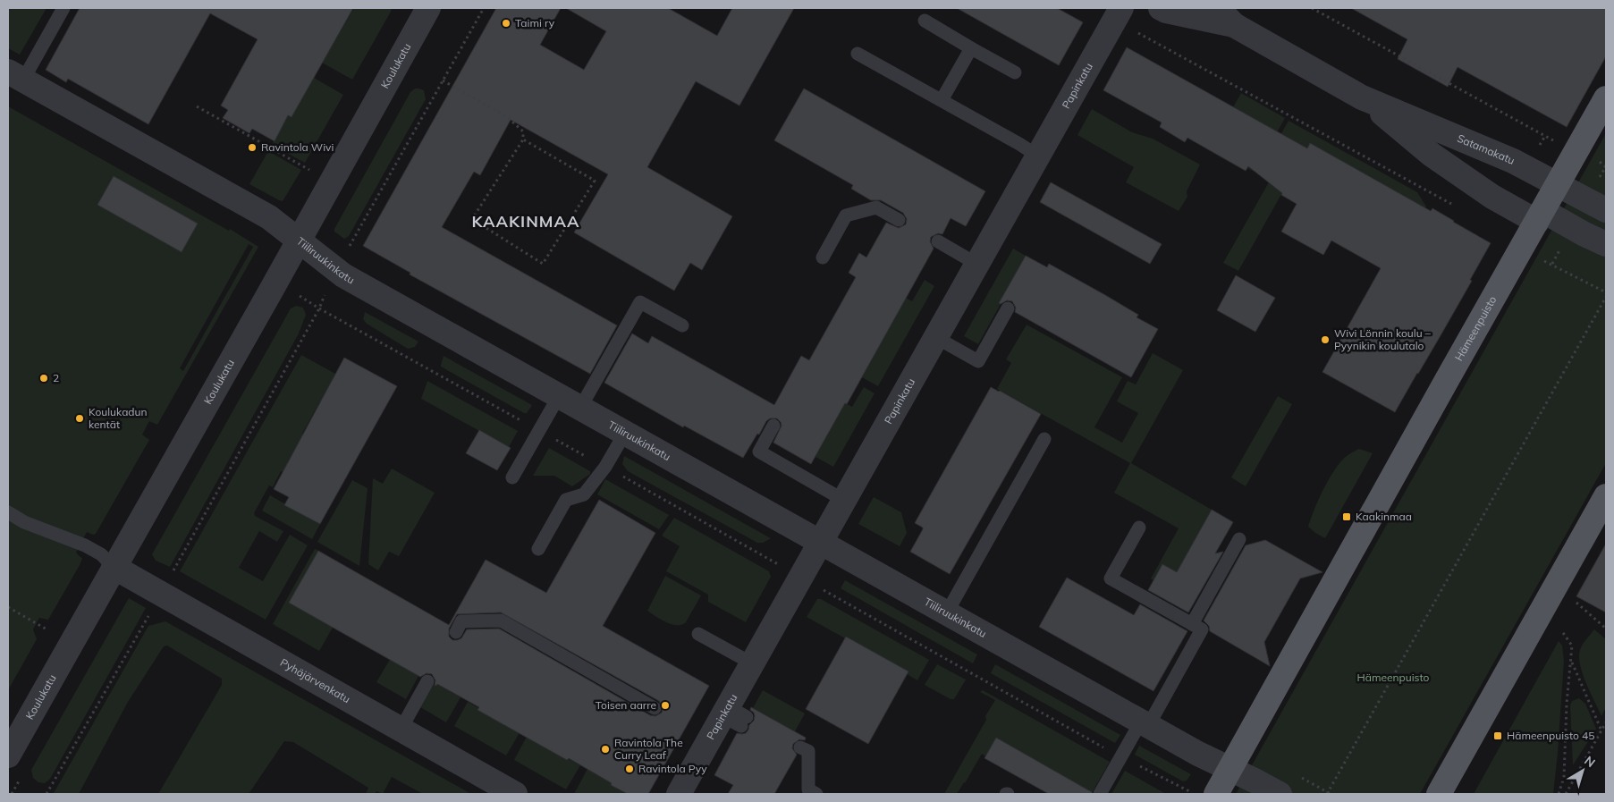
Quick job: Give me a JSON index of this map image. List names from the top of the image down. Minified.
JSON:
{"streets":{"main road":["Hämeenpuisto"],"street":["Koulukatu","Papinkatu","Satamakatu","Tiiliruukinkatu","Pyhäjärvenkatu"]},"crossings":[["Koulukatu","Tiiliruukinkatu"],["Koulukatu","Pyhäjärvenkatu"],["Papinkatu","Tiiliruukinkatu"],["Satamakatu","Hämeenpuisto"],["Tiiliruukinkatu","Hämeenpuisto"]],"districts":["KAAKINMAA"],"parks":["Hämeenpuisto"],"places":{"other":["Taimi ry","Ravintola Wivi","Wivi Lönnin koulu – Pyynikin koulutalo","2","Koulukadun kentät","Toisen aarre","Ravintola The Curry Leaf","Ravintola Pyy"],"transit":["Kaakinmaa","Hämeenpuisto 45"]},"north":"top right"}
